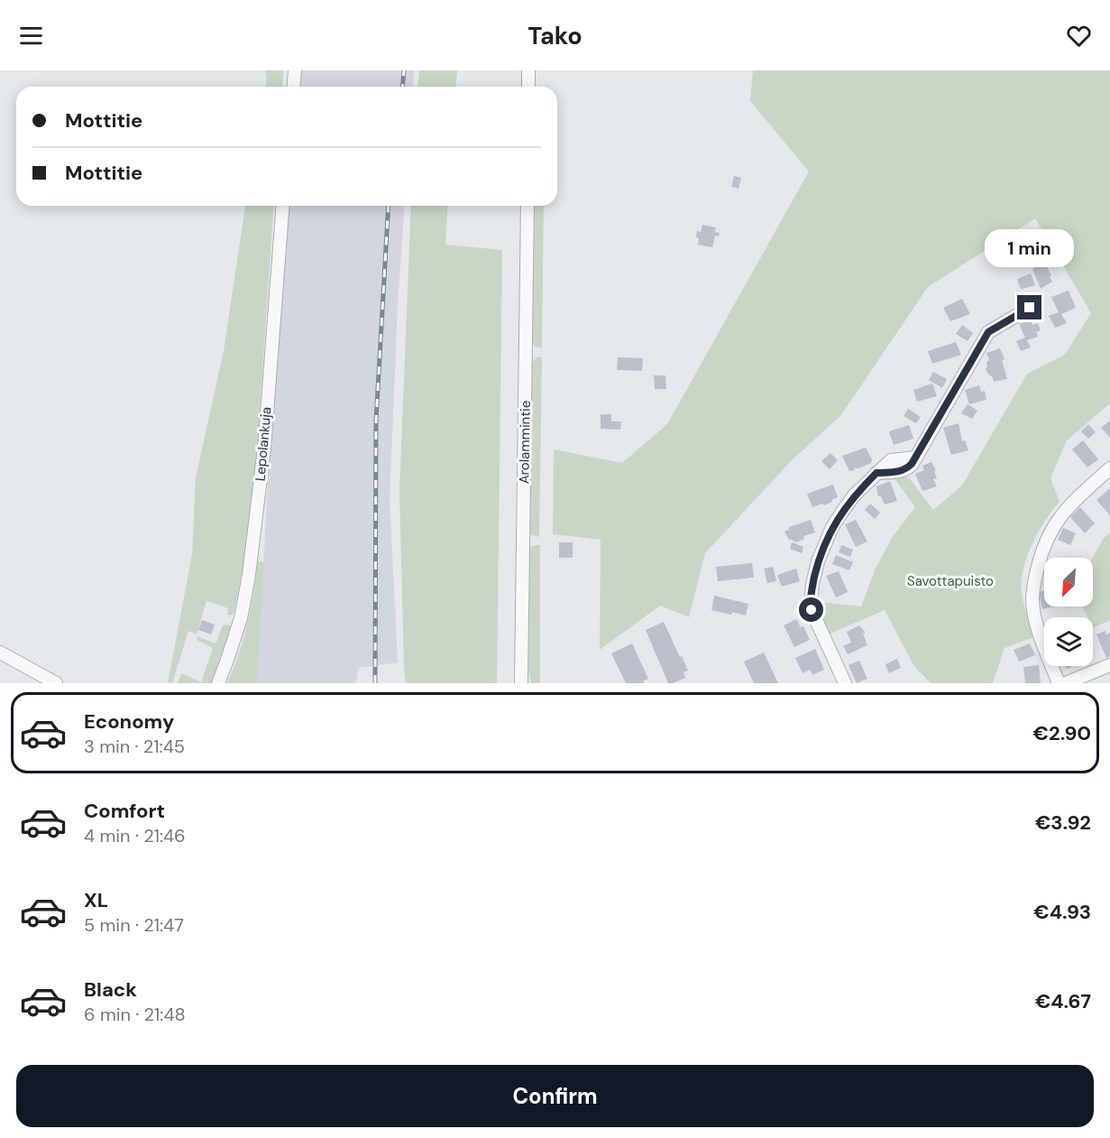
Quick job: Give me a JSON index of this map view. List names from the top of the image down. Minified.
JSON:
{"streets":{"street":["Arolammintie","Lepolankuja"]},"parks":["Savottapuisto"],"north":"bottom left","page":{"header":"Tako","banner":["Mottitie","Mottitie"],"bubble":"1 min","list":[{"name":"Economy","note":"3 min · 21:45","value":"€2.90"},{"name":"Comfort","note":"4 min · 21:46","value":"€3.92"},{"name":"XL","note":"5 min · 21:47","value":"€4.93"},{"name":"Black","note":"6 min · 21:48","value":"€4.67"}],"buttons":"Confirm"}}
